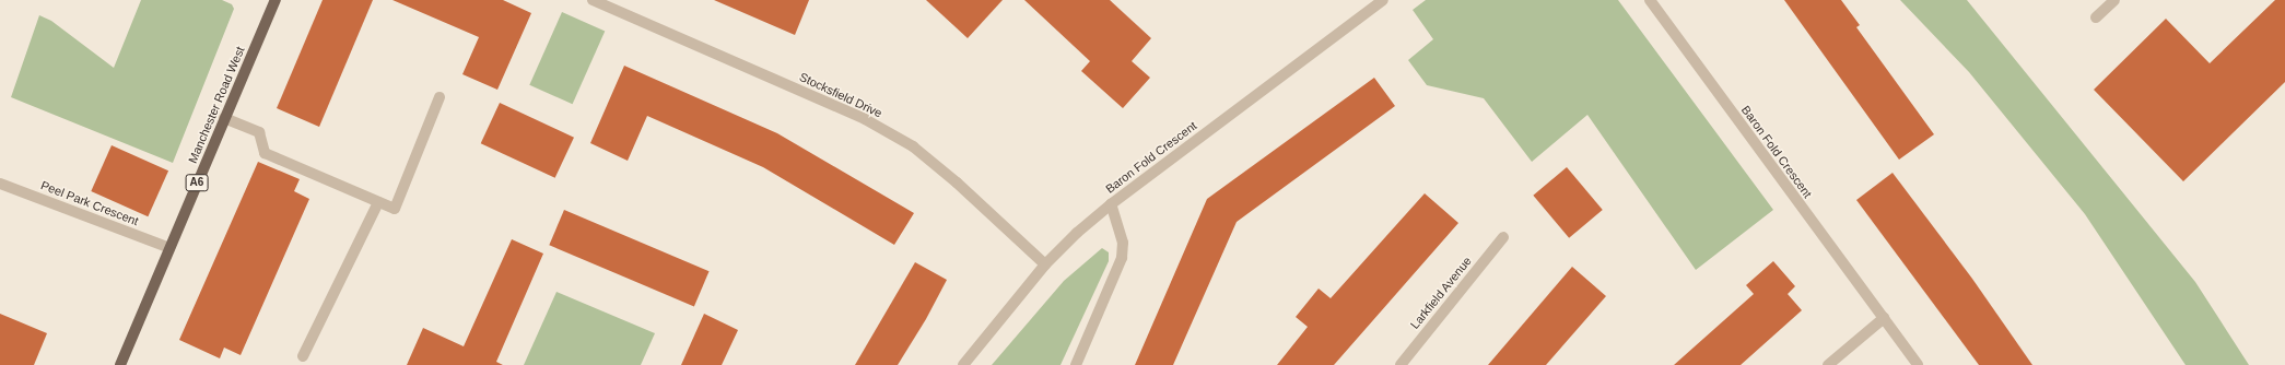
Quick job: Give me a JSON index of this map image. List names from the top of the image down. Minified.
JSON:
{"streets":{"main road":["Manchester Road West","A6"],"street":["Stocksfield Drive","Baron Fold Crescent","Peel Park Crescent","Larkfield Avenue"]},"crossings":[["Stocksfield Drive","Baron Fold Crescent"],["Manchester Road West","Peel Park Crescent"]]}
